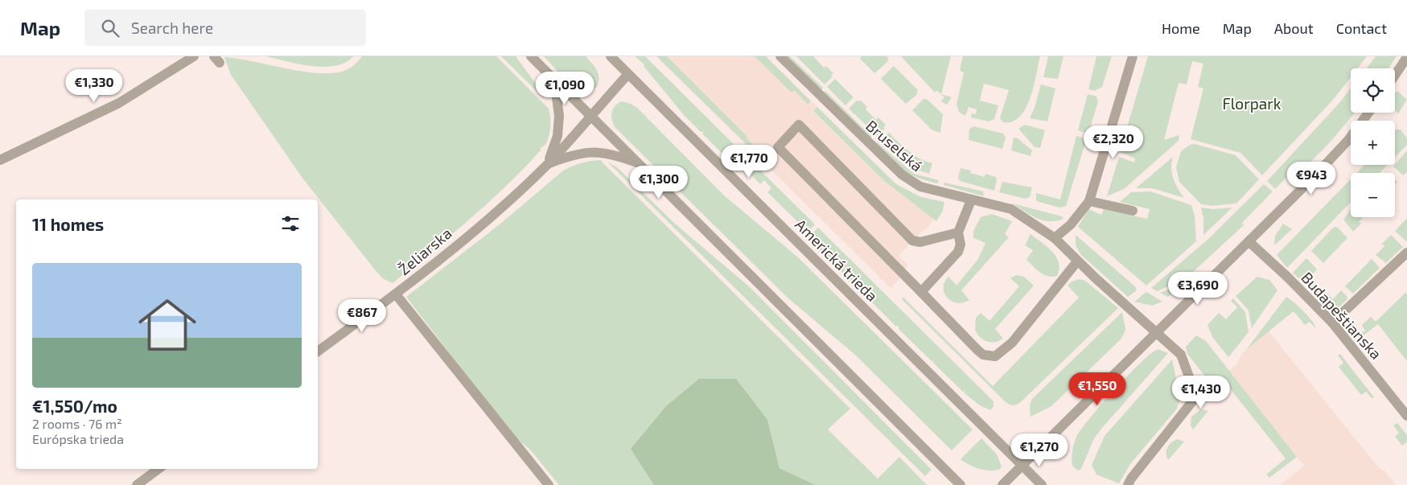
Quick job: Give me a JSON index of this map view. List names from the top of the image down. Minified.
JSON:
{"streets":{"street":["Bruselská","Želiarska","Americká trieda","Budapeštianska"]},"crossings":[["Želiarska","Americká trieda"]],"parks":["Florpark"],"page":{"header":"Map","search":"Search here","nav":["Home","Map","About","Contact"],"map_buttons":["+","−"],"price":["€1,330","€1,090","€2,320","€1,770","€943","€1,300","€3,690","€867","€1,550","€1,430","€1,270"],"heading":"11 homes","list":[{"name":"€1,550/mo","note":"2 rooms · 76 m² · Európska trieda"}]}}
